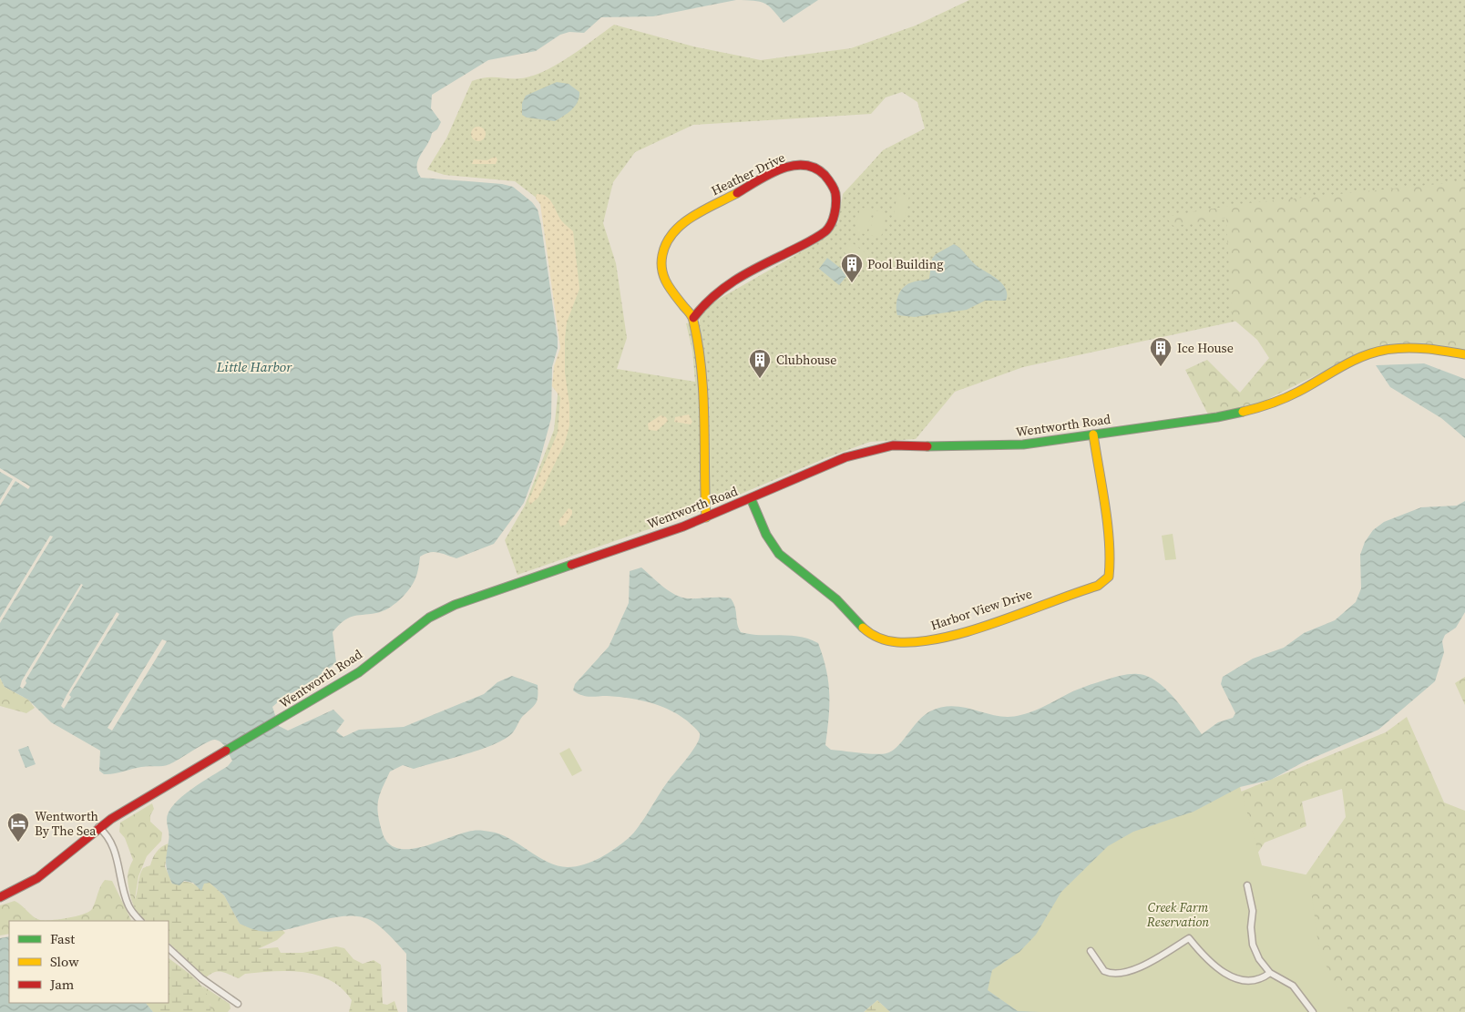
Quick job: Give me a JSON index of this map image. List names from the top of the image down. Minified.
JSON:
{"streets":{"main road":["Heather Drive","Wentworth Road","Harbor View Drive"]},"crossings":[["Wentworth Road","Harbor View Drive"]],"water":["Little Harbor"],"parks":["Creek Farm Reservation"],"places":{"building":["Pool Building","Ice House","Clubhouse"],"hotel":["Wentworth By The Sea"]},"legend":["Fast","Slow","Jam"]}
